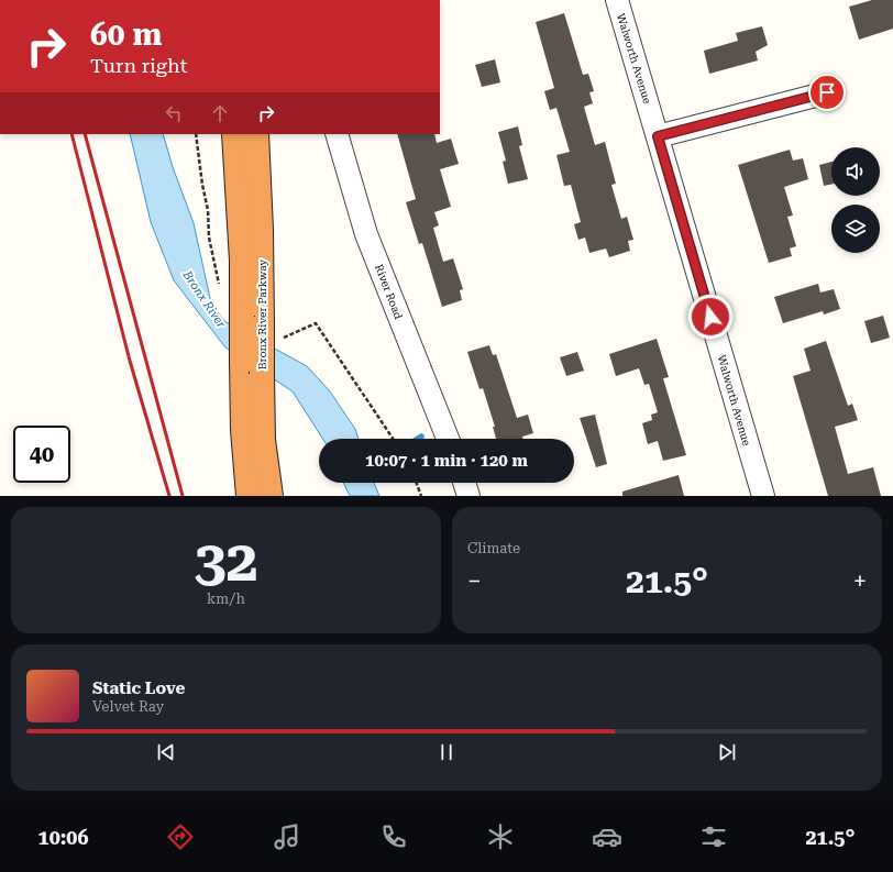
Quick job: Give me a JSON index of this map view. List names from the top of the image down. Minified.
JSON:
{"streets":{"highway":["Bronx River Parkway"],"street":["Walworth Avenue","River Road"]},"water":["Bronx River"],"page":{"turn":["60 m","Turn right"],"limit":"40","trip":"10:07 · 1 min · 120 m","tile":[["32","km/h"],"Climate"],"heat":["−","21.5°","+"],"song":["Static Love","Velvet Ray"],"tabs":["10:06","21.5°"]}}
